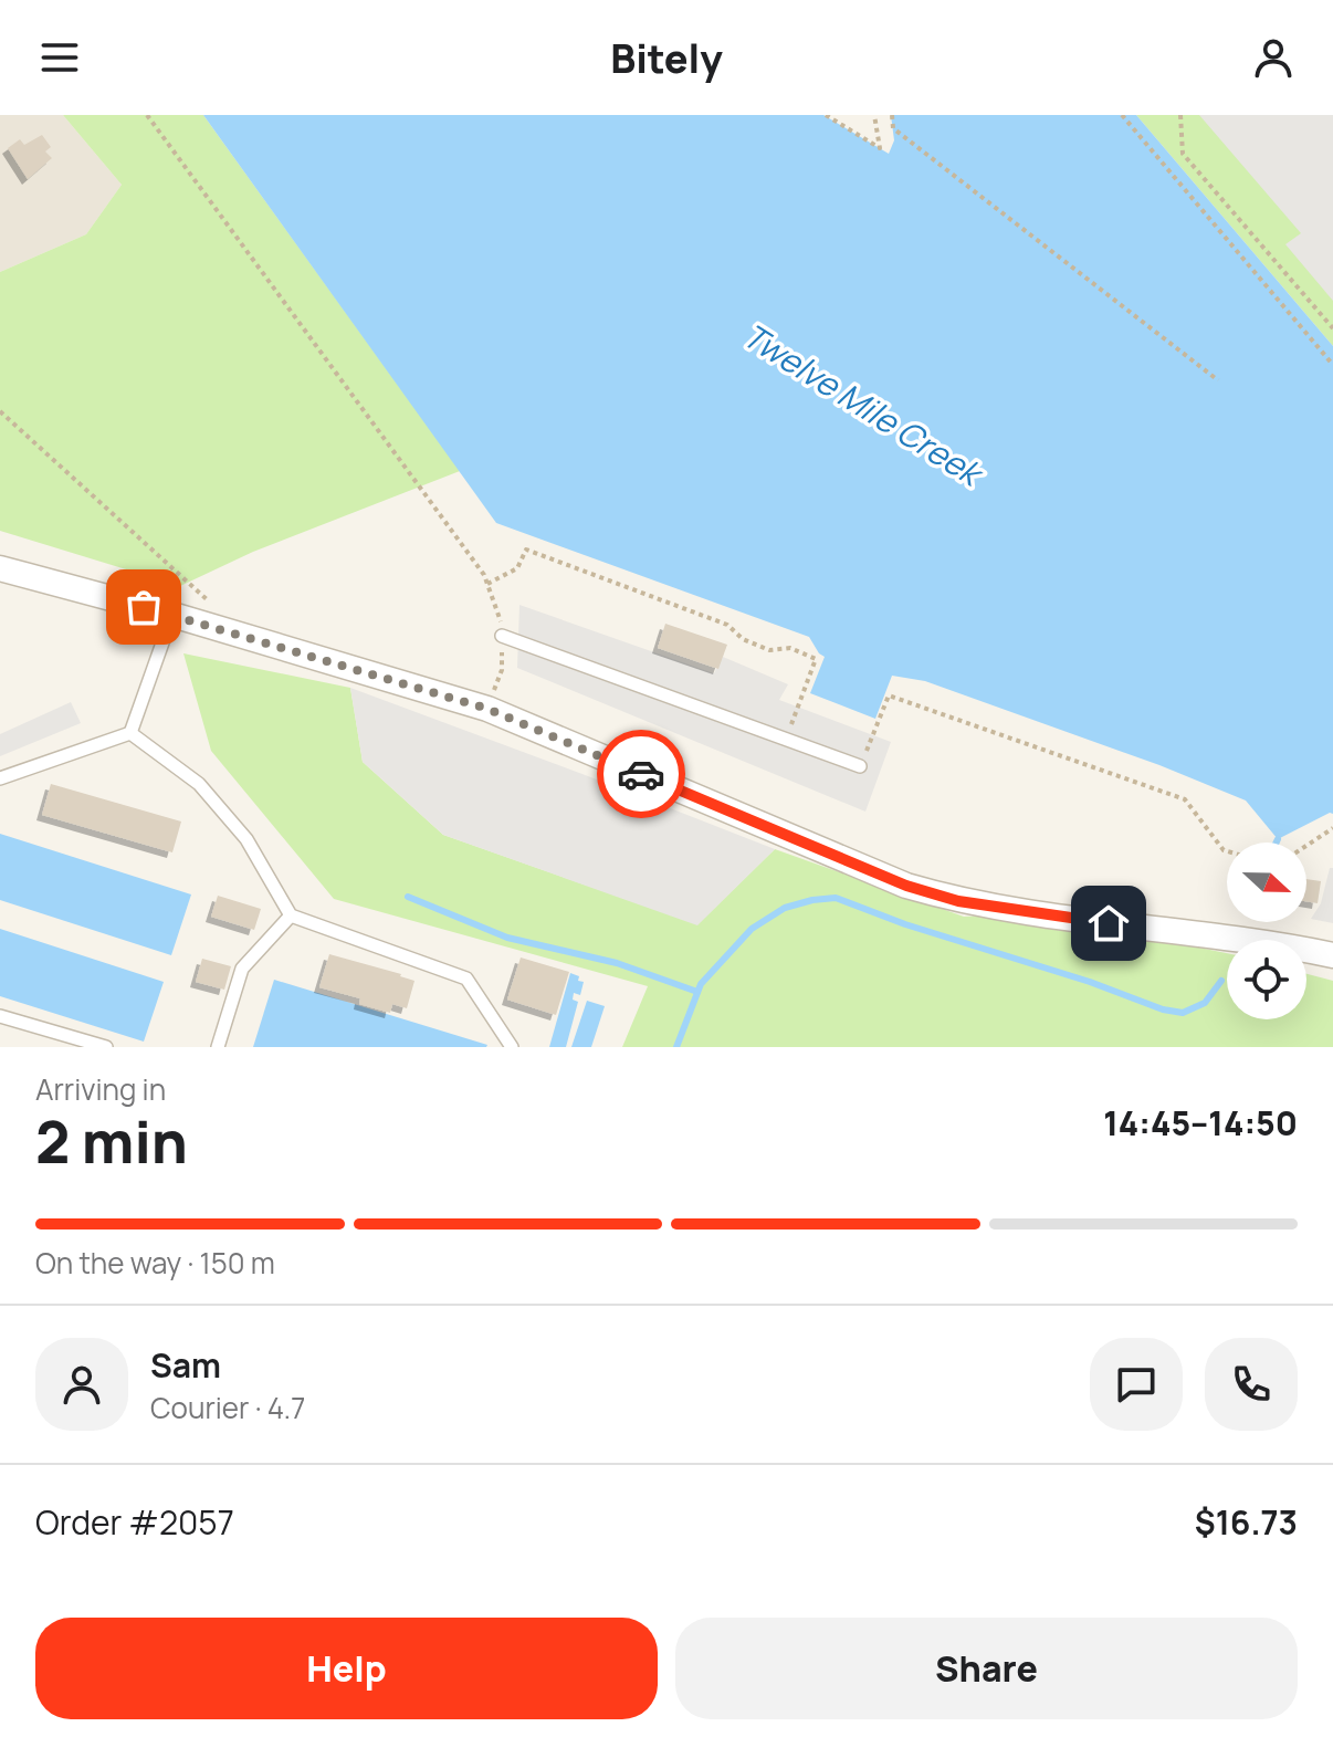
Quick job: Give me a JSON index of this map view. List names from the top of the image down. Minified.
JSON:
{"water":["Twelve Mile Creek"],"north":"right","page":{"header":"Bitely","heading":["2 min","Arriving in","14:45–14:50"],"panel":["Sam","Courier · 4.7","Order #2057","$16.73"],"bar":"On the way · 150 m","buttons":["Help","Share"]}}
